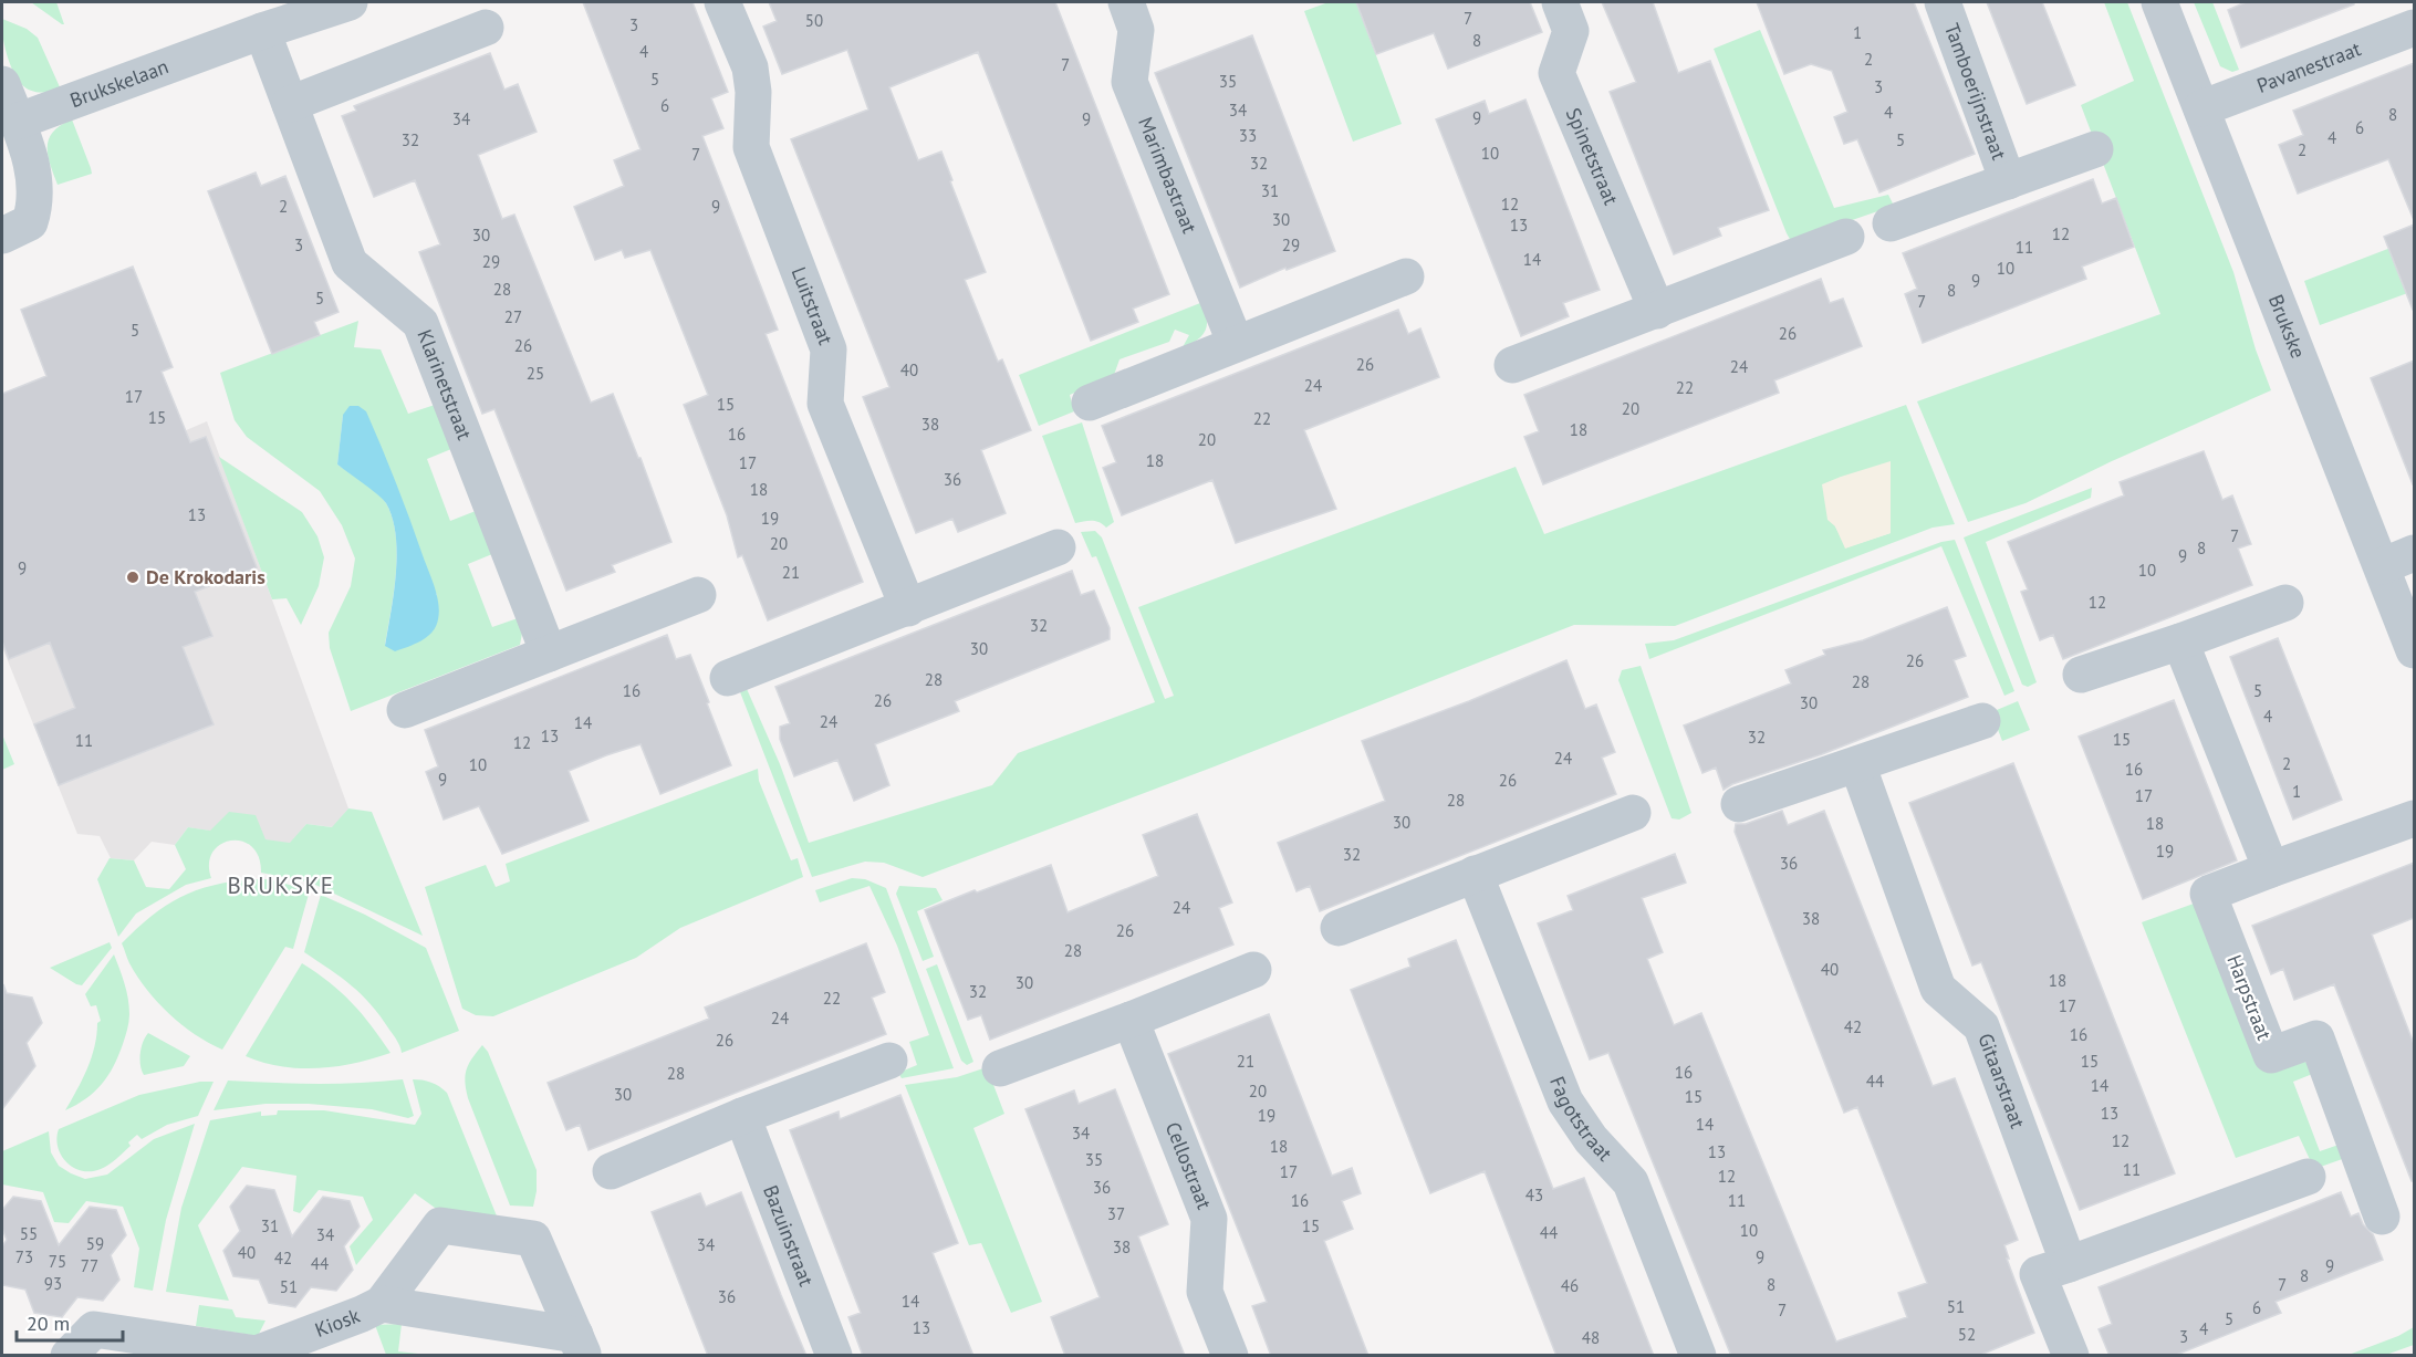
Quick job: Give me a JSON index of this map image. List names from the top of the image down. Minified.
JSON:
{"streets":{"street":["Pavanestraat","Brukskelaan","Tamboerijnstraat","Spinetstraat","Marimbastraat","Luitstraat","Brukske","Klarinetstraat","Harpstraat","Gitaarstraat","Fagotstraat","Cellostraat","Bazuinstraat","Kiosk"]},"crossings":[["Pavanestraat","Brukske"],["Brukskelaan","Klarinetstraat"]],"districts":["BRUKSKE"],"places":["De Krokodaris"],"house_numbers":["7","50","3","1","8","4","2","7","5","35","3","6","34","4","8","9","34","9","6","33","4","32","5","2","10","7","32","31","12","2","9","30","13","12","30","3","29","11","14","29","10","9","28","8","5","7","27","5","26","26","26","24","40","25","24","22","17","15","20","15","22","38","18","16","20","18","17","36","18","13","19","7","20","8","9","9","10","21","12","32","30","26","28","28","16","5","26","30","4","24","14","13","32","15","11","12","24","2","10","16","9","26","1","17","28","30","18","19","32","36","24","38","26","28","40","18","30","32","22","17","24","42","16","26","21","15","16","28","44","14","20","30","15","13","19","14","34","12","18","13","35","11","17","12","36","43","16","11","37","31","15","10","44","55","34","59","34","38","40","73","9","42","75","44","77","9","8","93","8","7","46","51","36","14","51","6","7","5","13","4","52","3","48"],"scale_bar":"20 m"}
